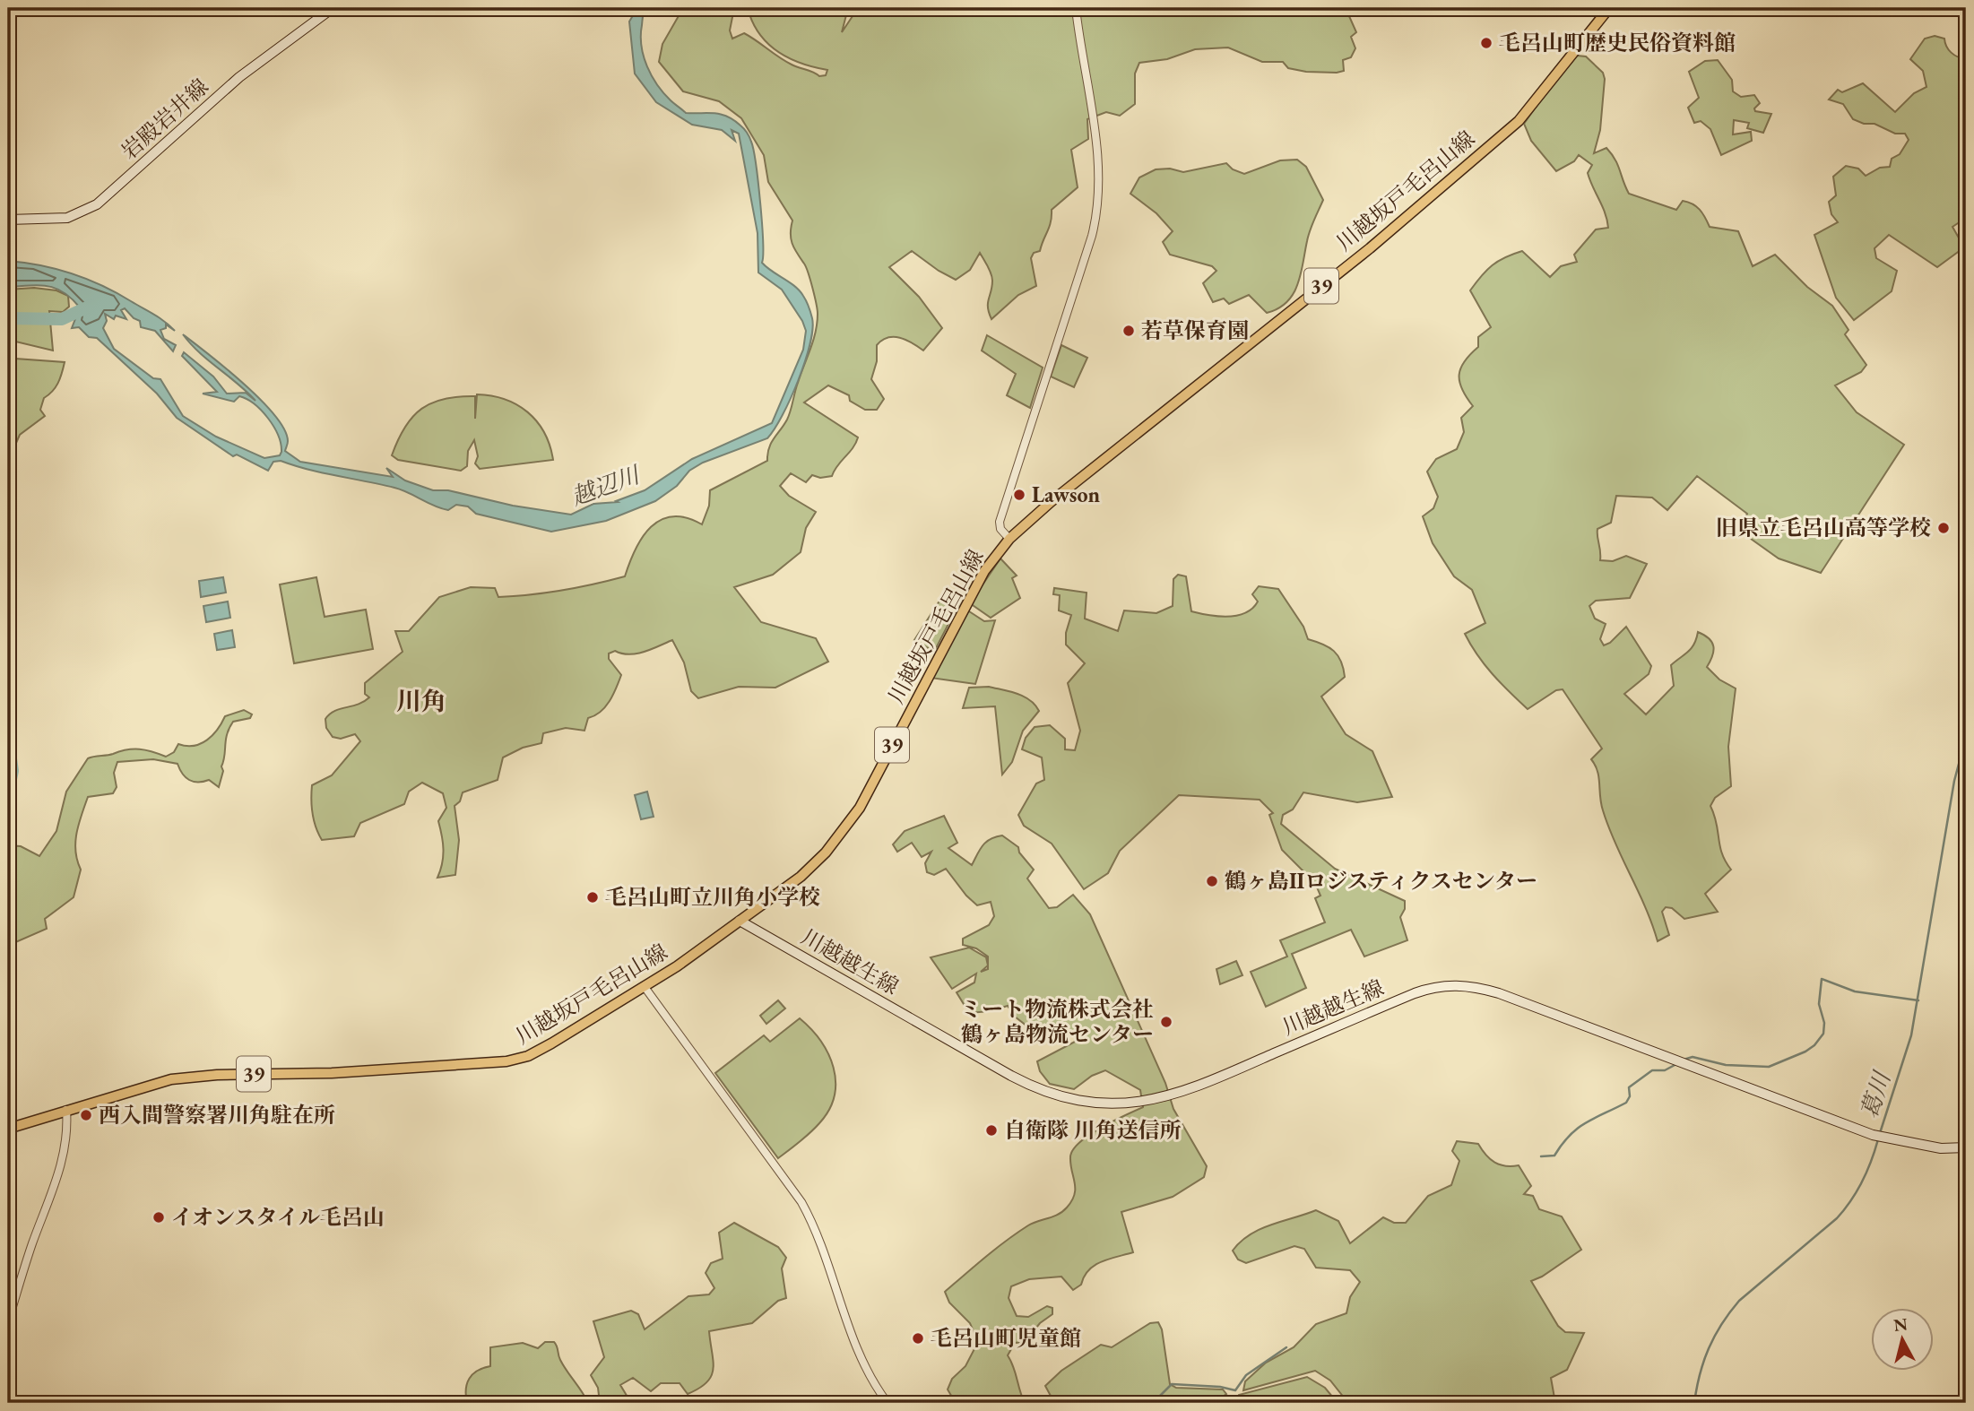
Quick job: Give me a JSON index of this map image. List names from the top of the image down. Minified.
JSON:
{"streets":{"main road":["岩殿岩井線","川越坂戸毛呂山線","39","川越越生線"]},"crossings":[["川越坂戸毛呂山線","川越越生線"]],"districts":["川角"],"water":["越辺川","葛川"],"places":["毛呂山町歴史民俗資料館","若草保育園","Lawson","旧県立毛呂山高等学校","鶴ヶ島Ⅱロジスティクスセンター","毛呂山町立川角小学校","ミート物流株式会社 鶴ヶ島物流センター","西入間警察署川角駐在所","自衛隊 川角送信所","イオンスタイル毛呂山","毛呂山町児童館"],"north":"top"}
